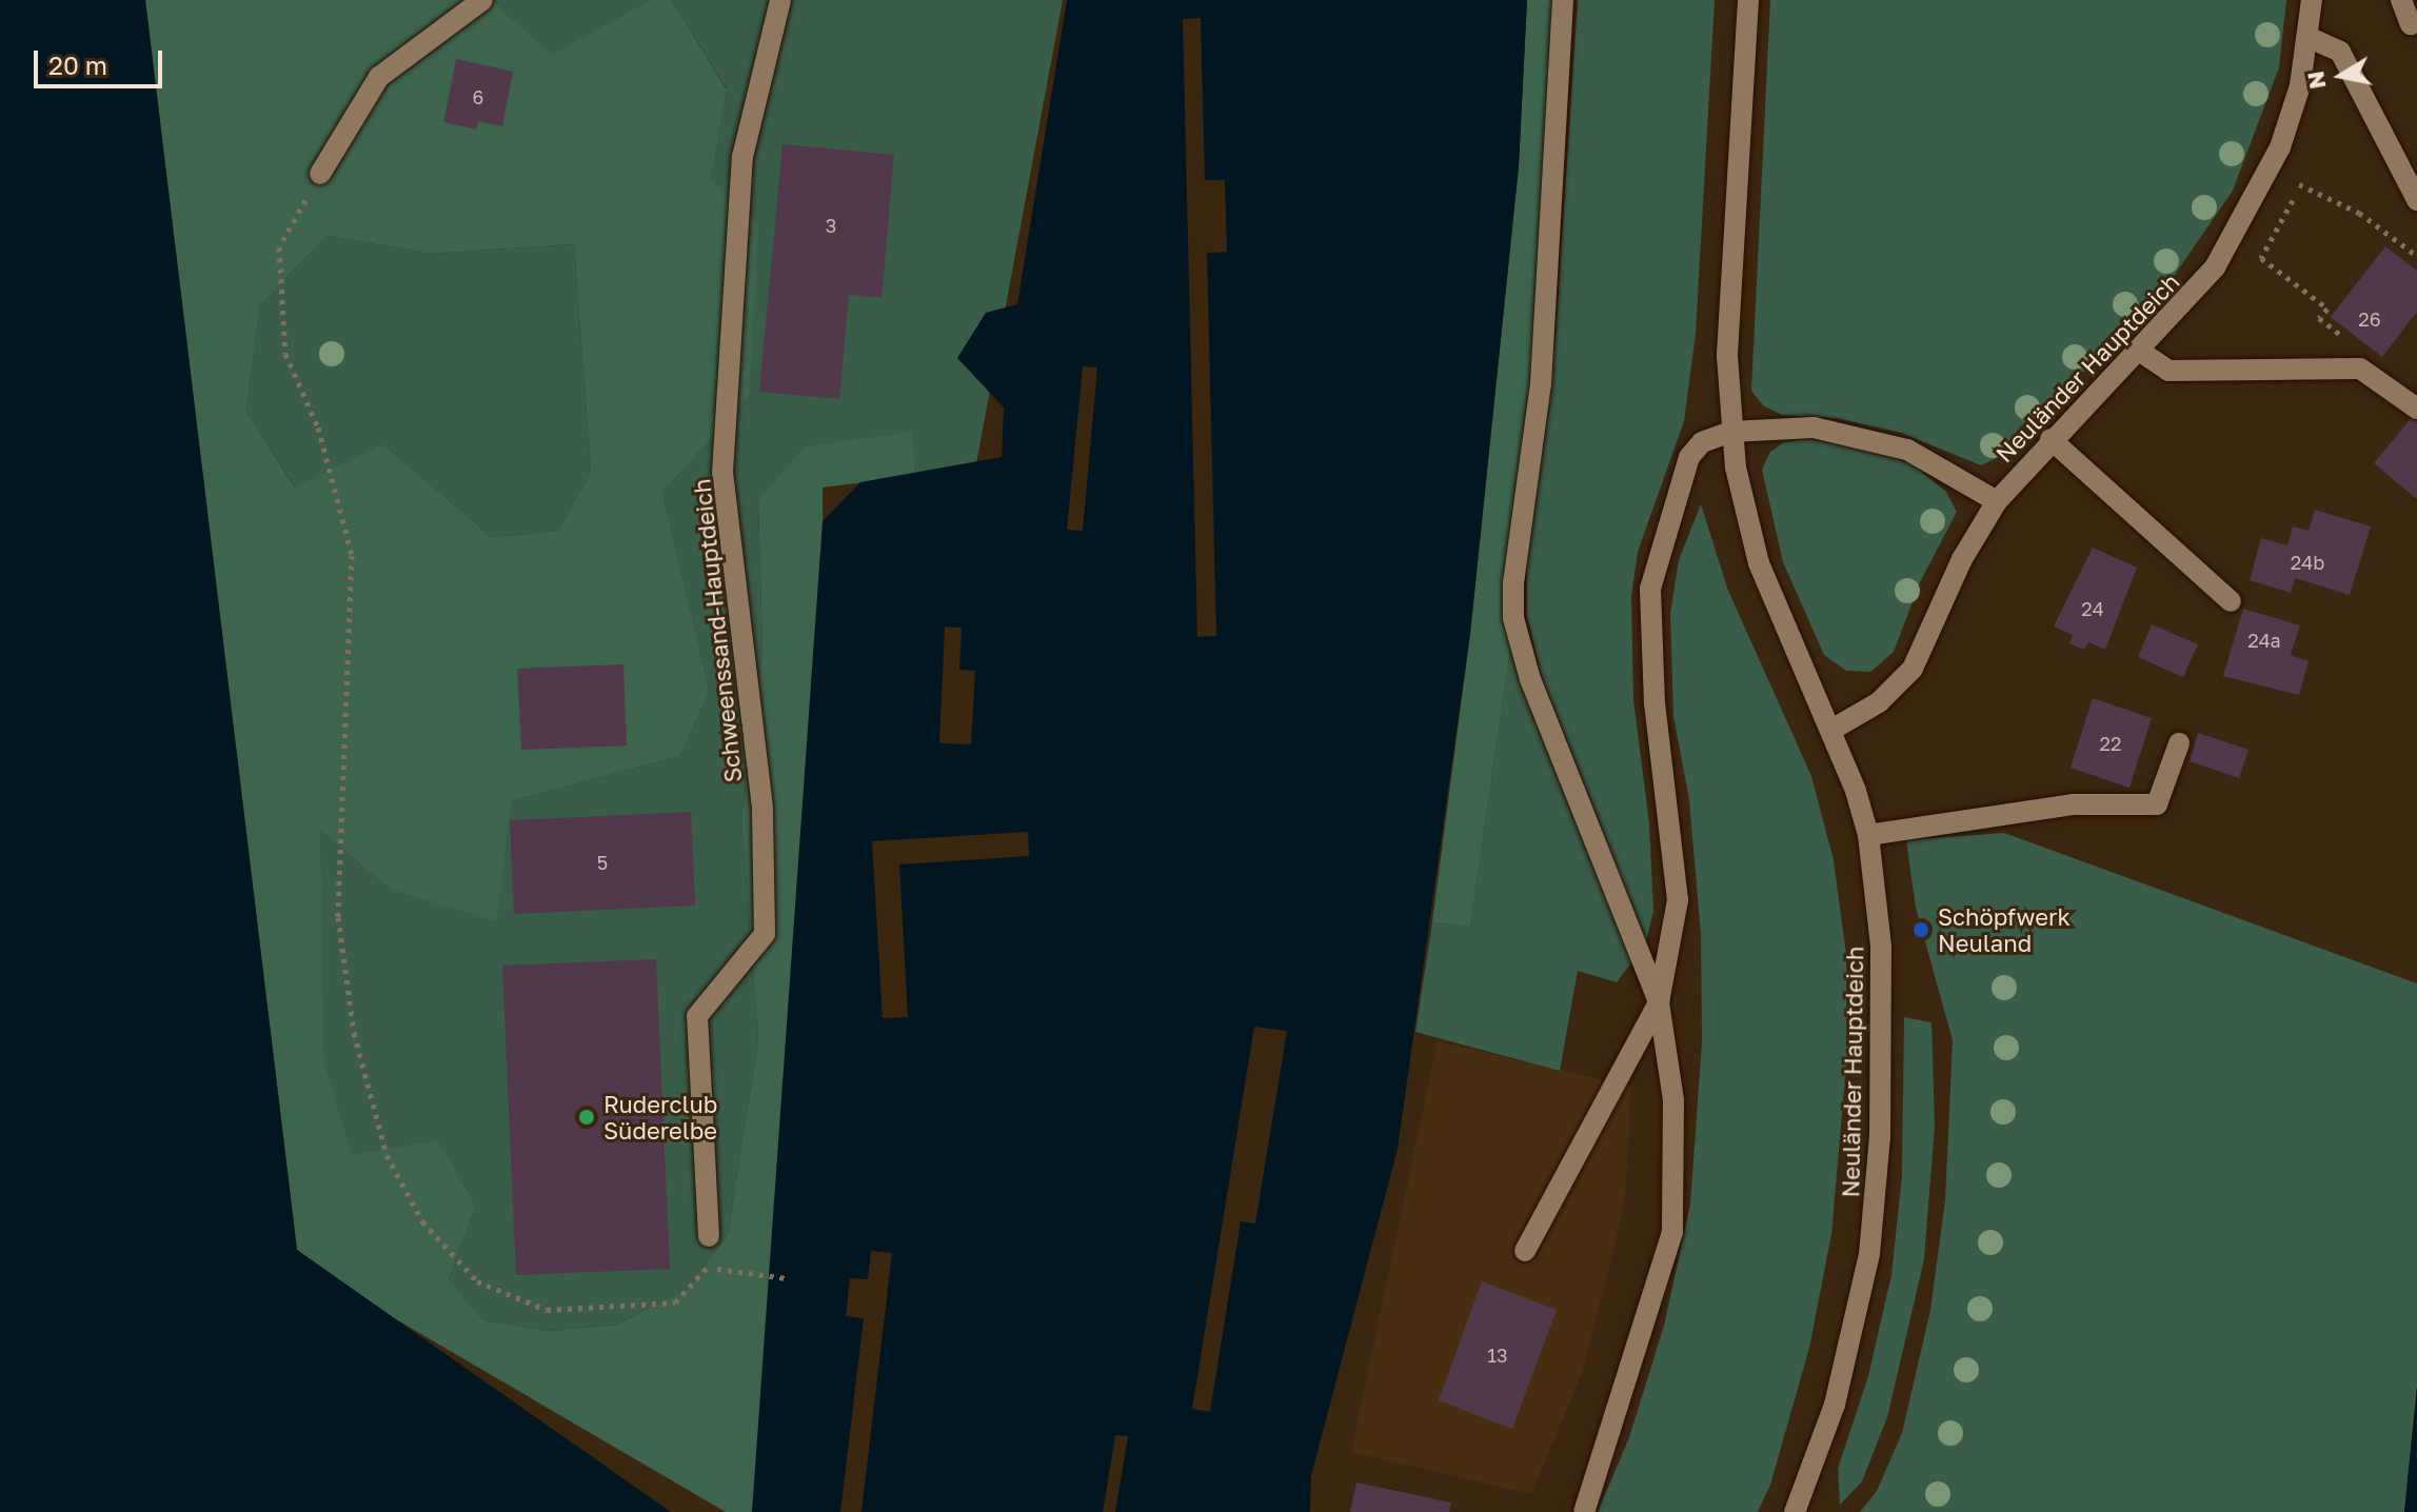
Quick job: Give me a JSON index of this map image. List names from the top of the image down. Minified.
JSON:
{"streets":{"street":["Neuländer Hauptdeich","Schweenssand-Hauptdeich"]},"places":["Schöpfwerk Neuland","Ruderclub Süderelbe"],"house_numbers":["6","3","26","24b","24","24a","22","5","13"],"scale_bar":"20 m","north":"left"}
